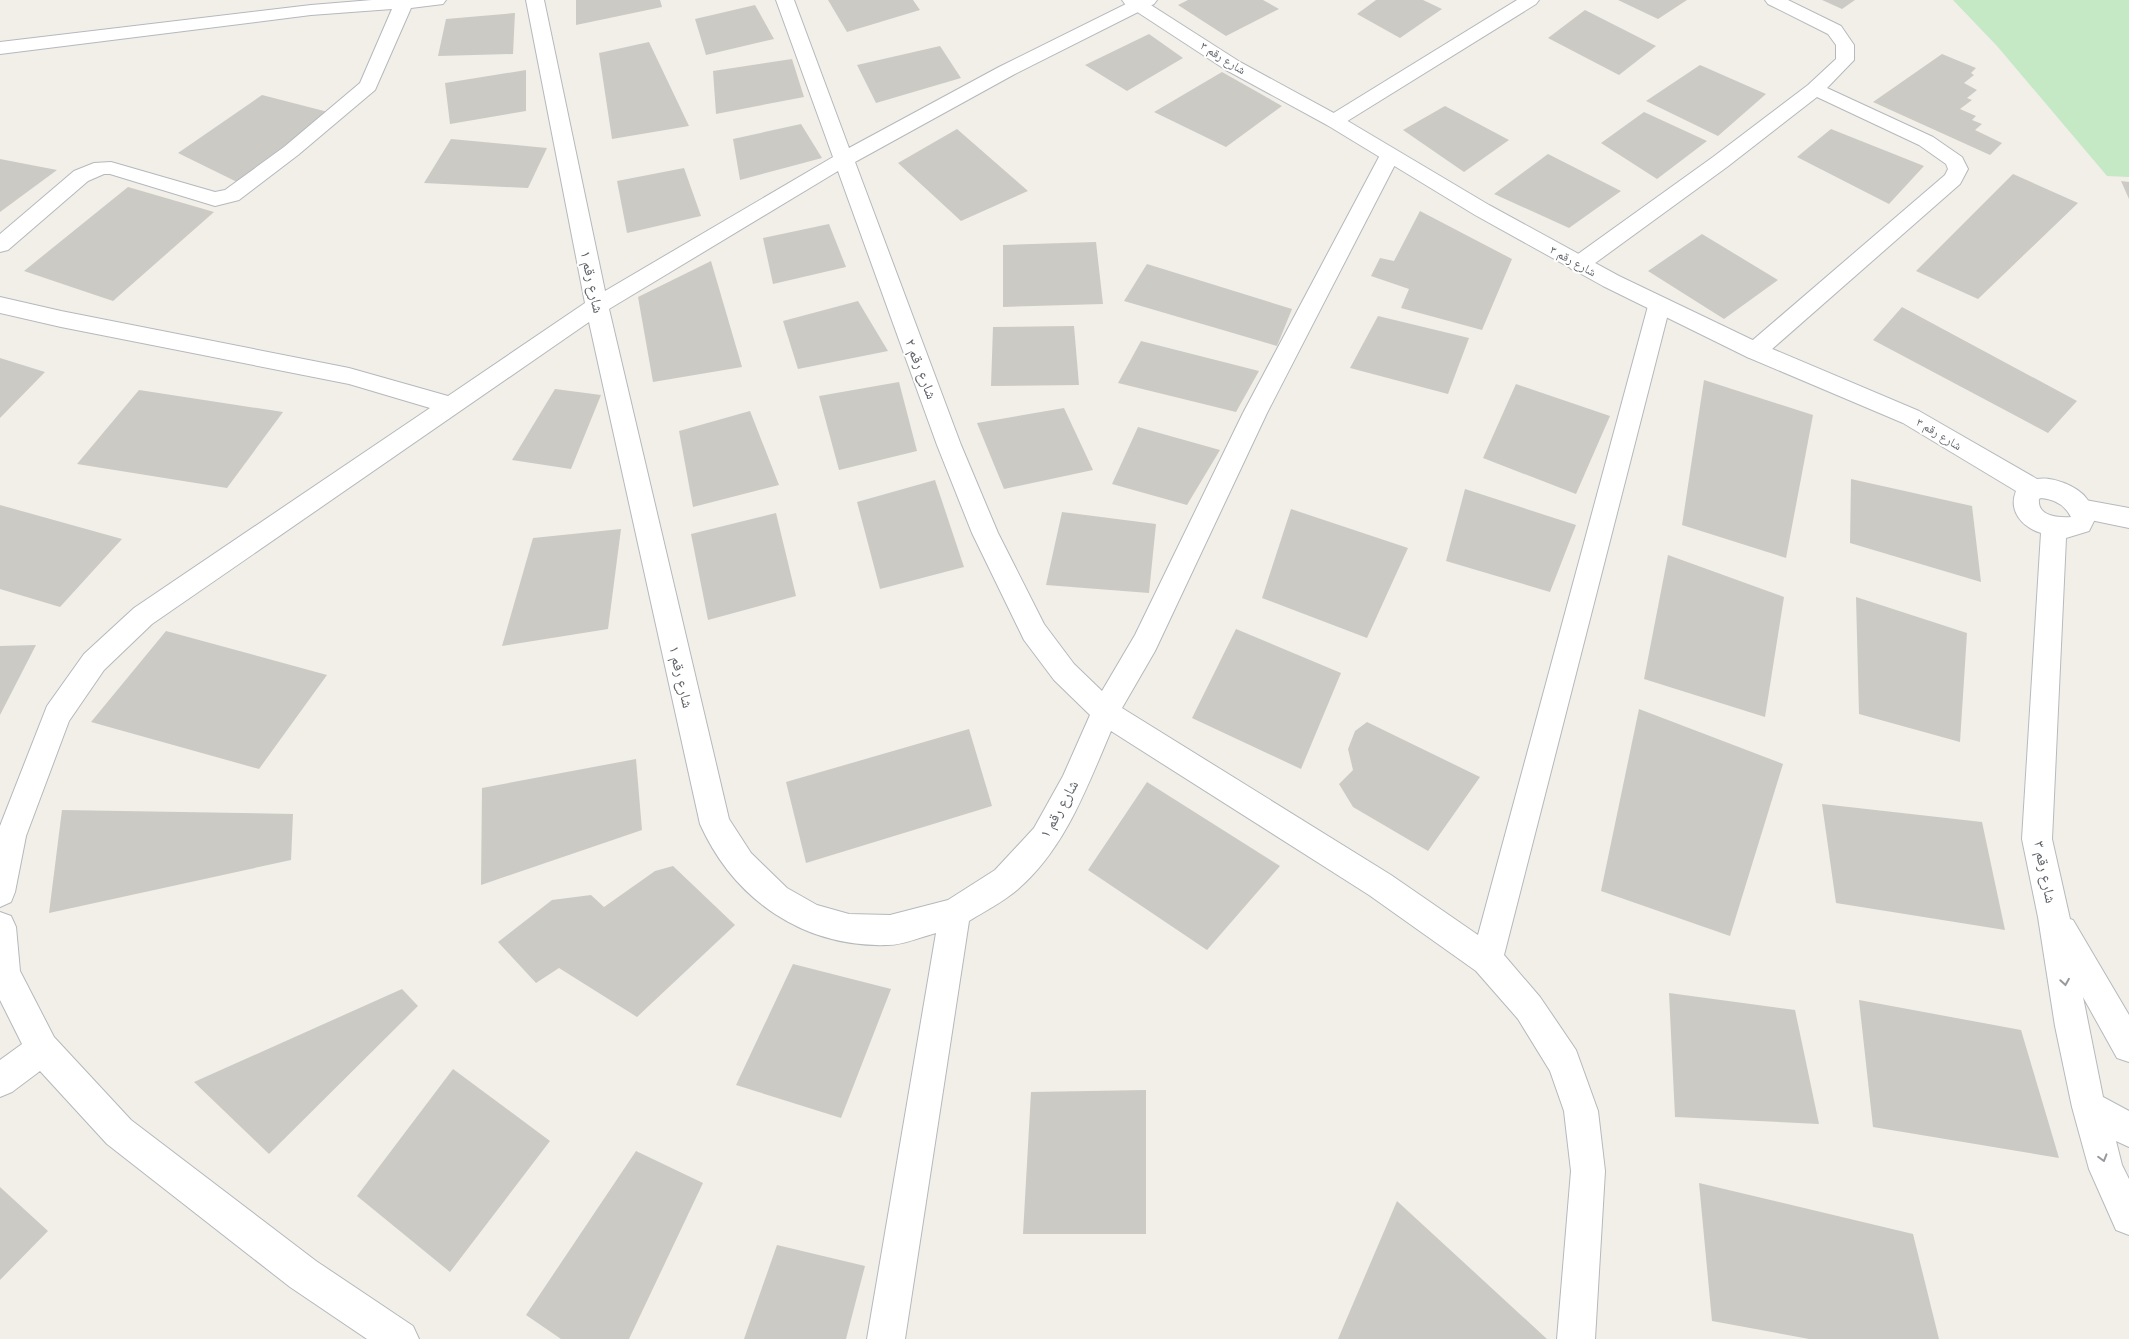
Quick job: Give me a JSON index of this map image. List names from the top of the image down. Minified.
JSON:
{"streets":{"street":["شارع رقم ٣","شارع رقم ١","شارع رقم ٢"]},"crossings":[["شارع رقم ٣","شارع رقم ١"],["شارع رقم ١","شارع رقم ٢"]]}
